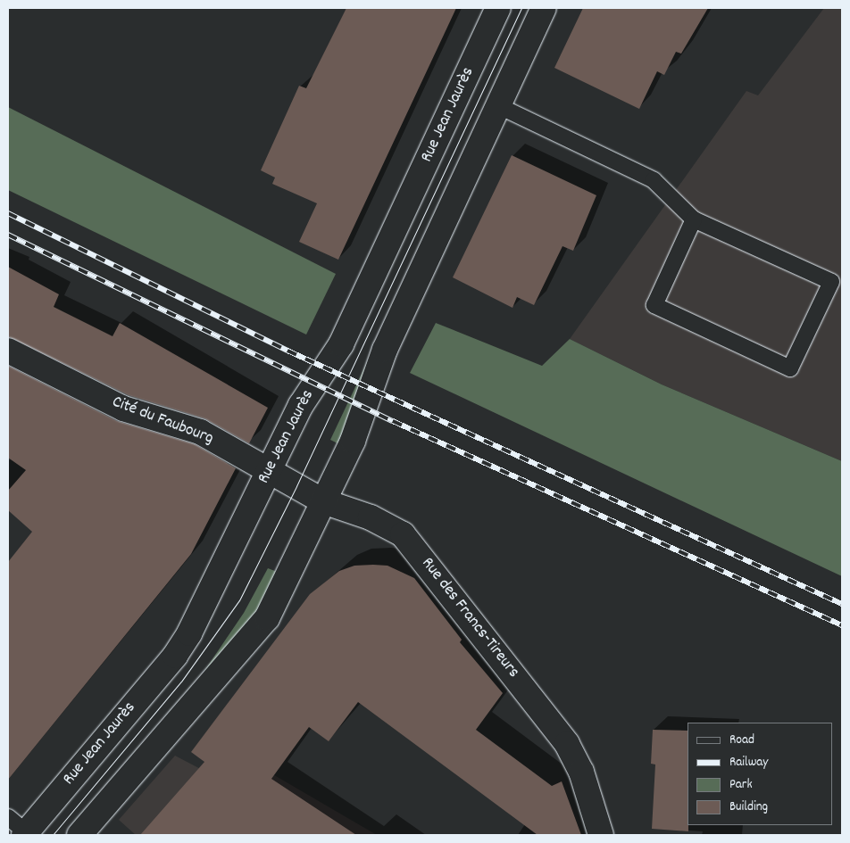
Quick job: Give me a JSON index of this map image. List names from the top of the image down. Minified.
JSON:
{"streets":{"main road":["Rue Jean Jaurès","Cité du Faubourg","Rue des Francs-Tireurs"]},"crossings":[["Rue Jean Jaurès","Cité du Faubourg"],["Rue Jean Jaurès","Rue des Francs-Tireurs"],["Cité du Faubourg","Rue des Francs-Tireurs"]],"legend":["Road","Railway","Park","Building"]}
